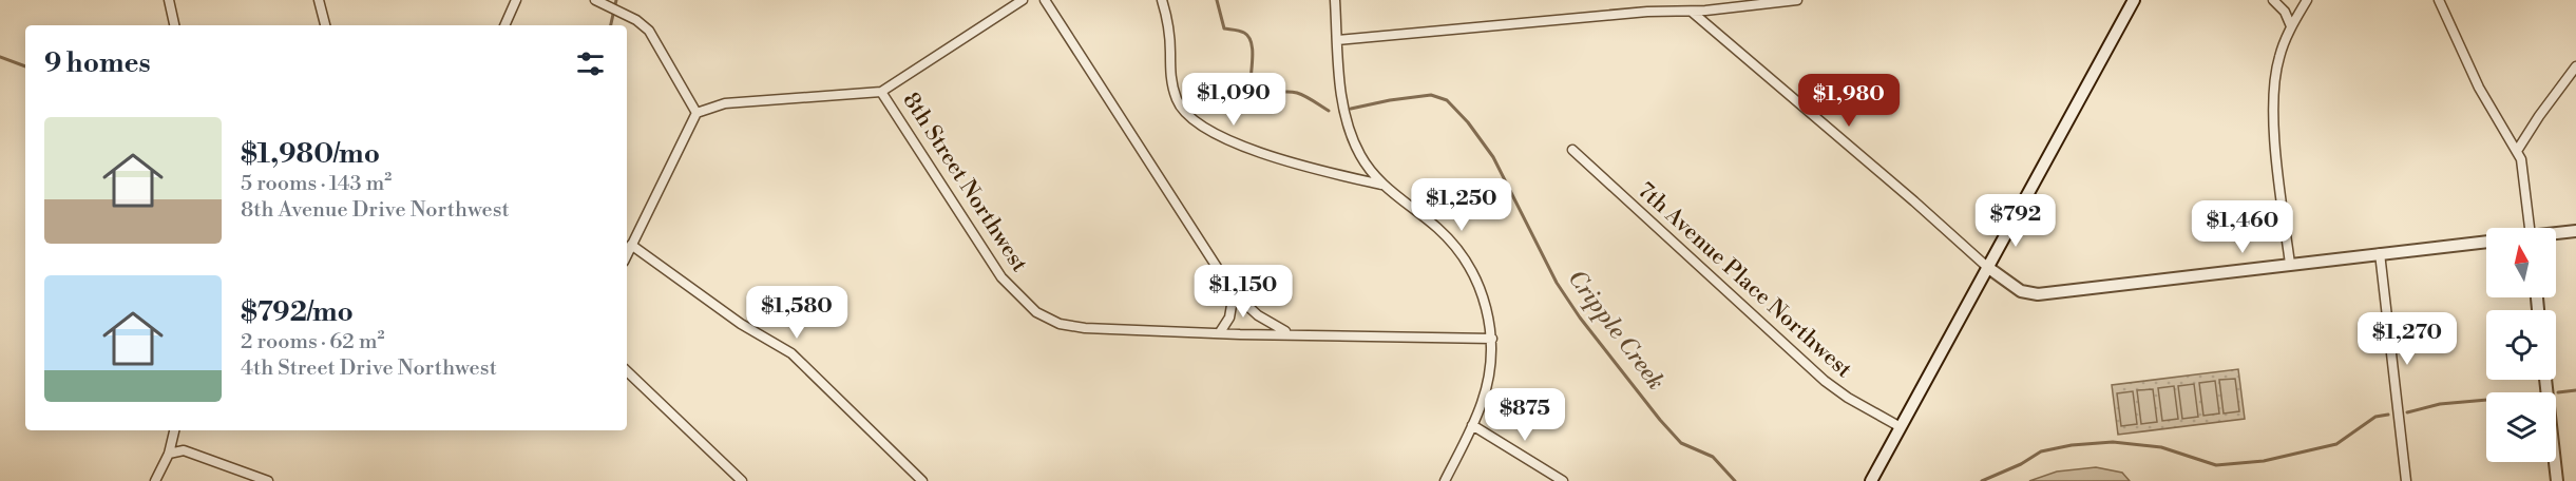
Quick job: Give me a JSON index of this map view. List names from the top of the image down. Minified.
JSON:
{"streets":{"street":["8th Street Northwest","7th Avenue Place Northwest"]},"water":["Cripple Creek"],"north":"top","page":{"heading":"9 homes","price":["$1,090","$1,980","$1,250","$792","$1,460","$1,150","$1,580","$1,270","$875"],"list":[{"name":"$1,980/mo","note":"5 rooms · 143 m² · 8th Avenue Drive Northwest"},{"name":"$792/mo","note":"2 rooms · 62 m² · 4th Street Drive Northwest"}]}}
